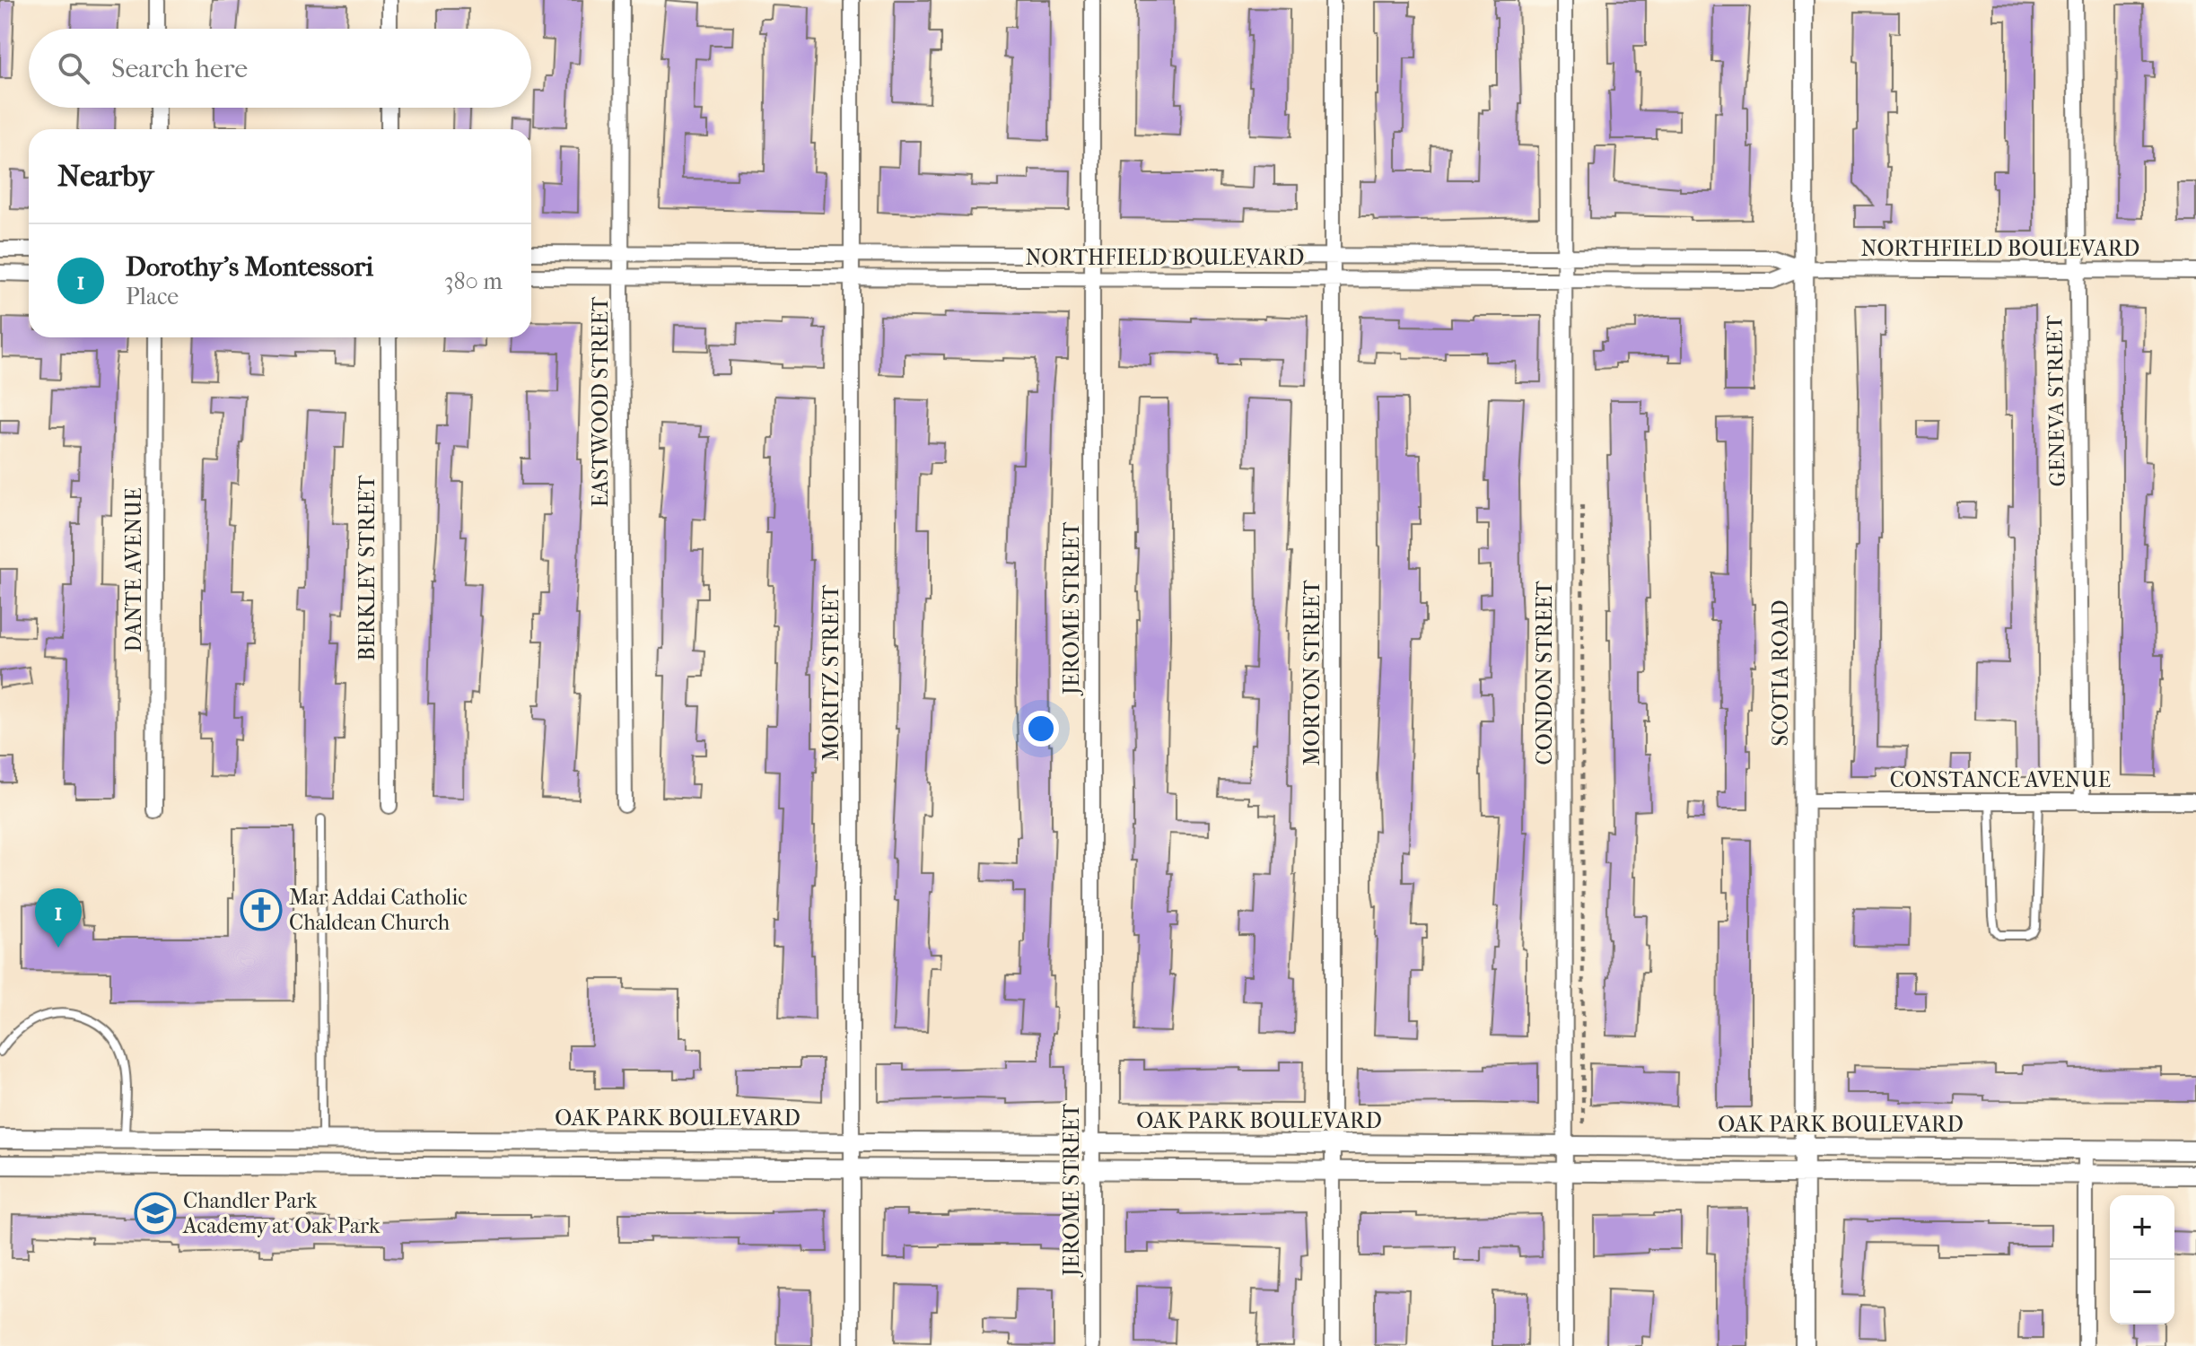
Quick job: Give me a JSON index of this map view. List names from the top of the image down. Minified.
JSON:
{"streets":{"street":["NORTHFIELD BOULEVARD","GENEVA STREET","EASTWOOD STREET","BERKLEY STREET","DANTE AVENUE","JEROME STREET","MORITZ STREET","MORTON STREET","CONDON STREET","SCOTIA ROAD","CONSTANCE AVENUE","OAK PARK BOULEVARD"]},"crossings":[["NORTHFIELD BOULEVARD","GENEVA STREET"],["NORTHFIELD BOULEVARD","EASTWOOD STREET"],["NORTHFIELD BOULEVARD","JEROME STREET"],["NORTHFIELD BOULEVARD","MORITZ STREET"],["NORTHFIELD BOULEVARD","MORTON STREET"],["NORTHFIELD BOULEVARD","CONDON STREET"],["NORTHFIELD BOULEVARD","SCOTIA ROAD"],["GENEVA STREET","CONSTANCE AVENUE"],["JEROME STREET","OAK PARK BOULEVARD"],["MORITZ STREET","OAK PARK BOULEVARD"],["MORTON STREET","OAK PARK BOULEVARD"],["CONDON STREET","OAK PARK BOULEVARD"],["SCOTIA ROAD","CONSTANCE AVENUE"],["SCOTIA ROAD","OAK PARK BOULEVARD"]],"places":{"church":["Mar Addai Catholic Chaldean Church"],"school or university":["Chandler Park Academy at Oak Park"]},"page":{"search":"Search here","heading":"Nearby","list":[{"mark":"1","name":"Dorothy's Montessori","note":"Place","value":"380 m"}],"pins":"1","map_buttons":["+","−"]}}
